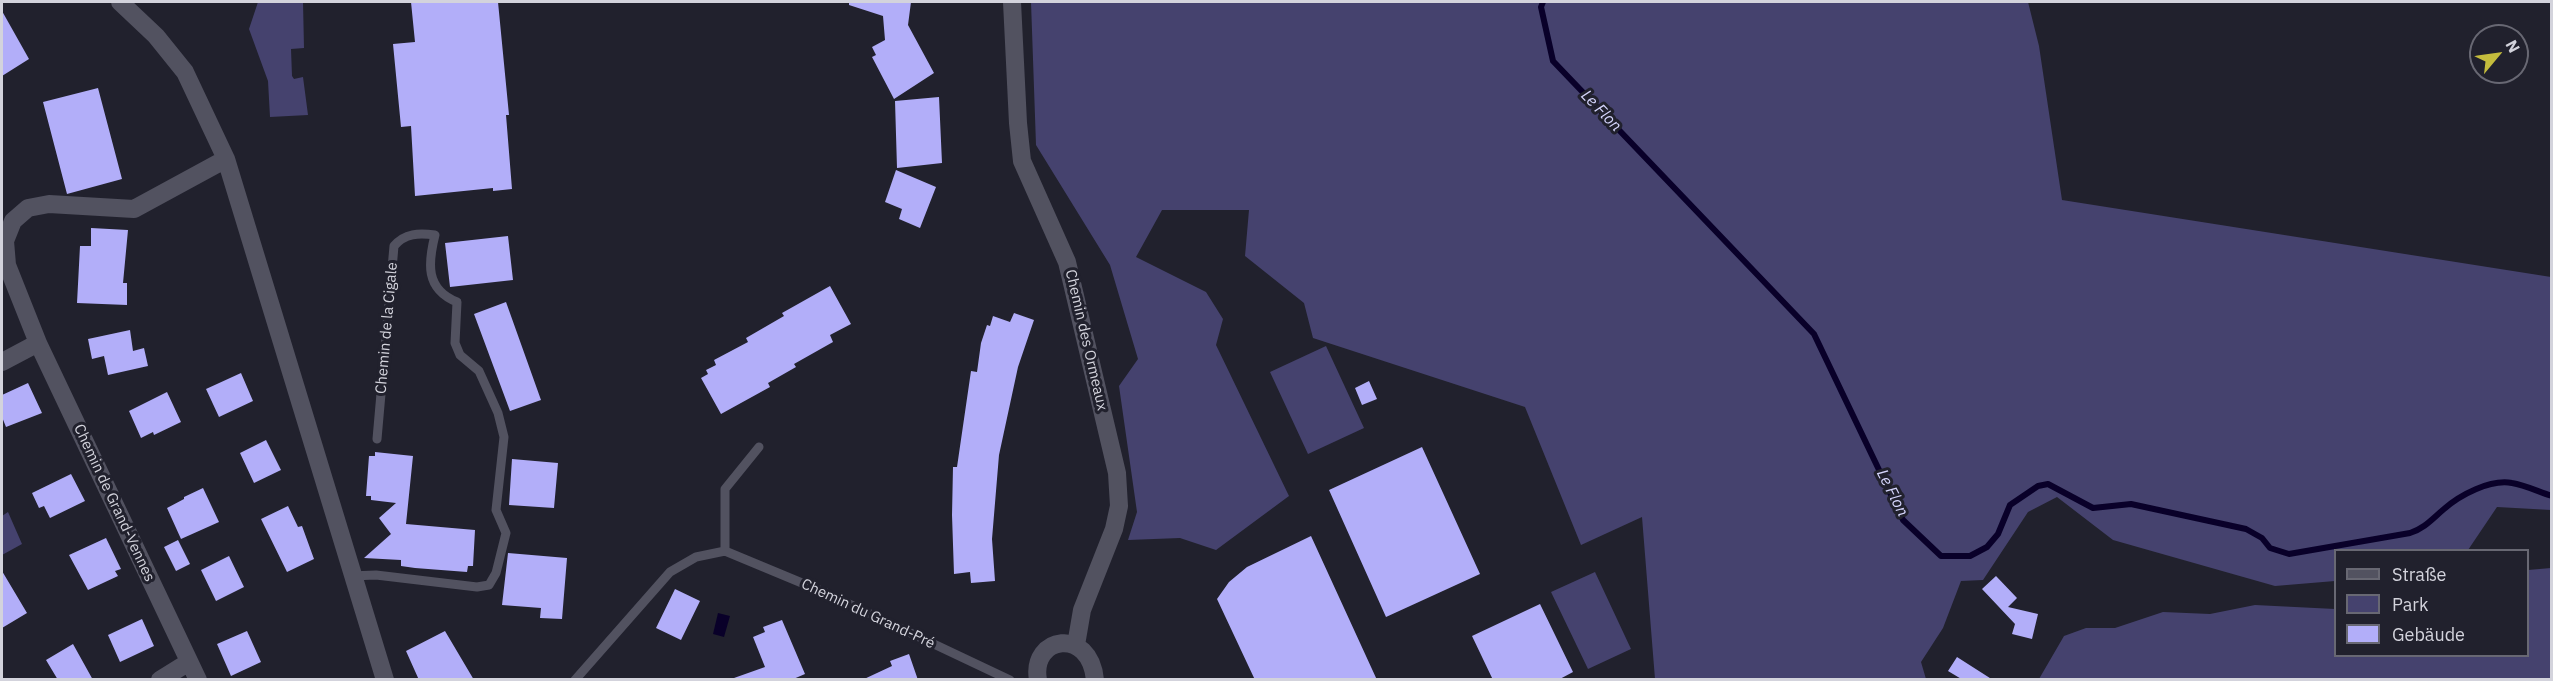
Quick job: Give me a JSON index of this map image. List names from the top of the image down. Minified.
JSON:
{"streets":{"street":["Chemin des Ormeaux","Chemin de Grand-Vennes"],"lane":["Chemin de la Cigale","Chemin du Grand-Pré"]},"water":["Le Flon"],"legend":["Straße","Park","Gebäude"],"north":"top right"}
